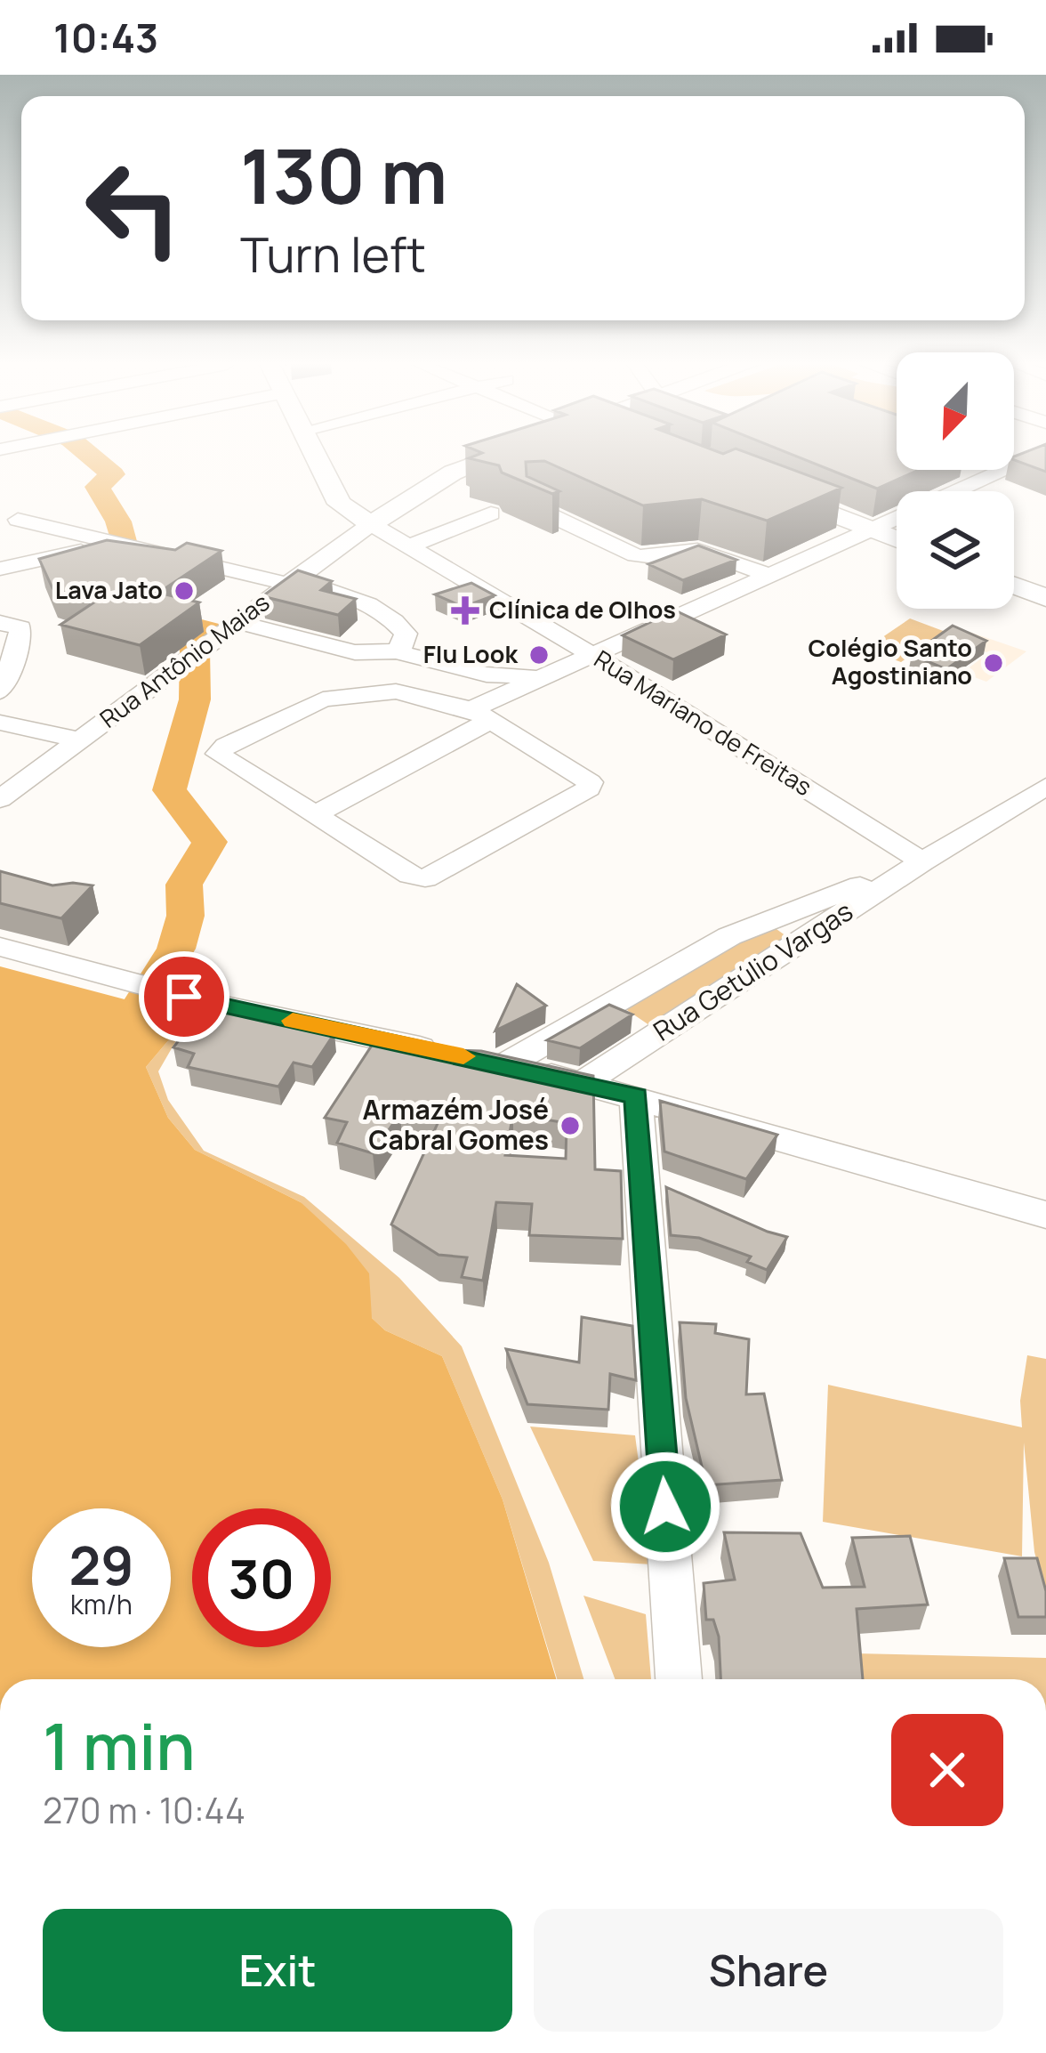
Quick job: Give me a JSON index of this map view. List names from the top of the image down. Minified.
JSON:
{"streets":{"street":["Rua Antônio Maias","Rua Mariano de Freitas","Rua Getúlio Vargas"]},"crossings":[["Rua Antônio Maias","Rua Mariano de Freitas"],["Rua Mariano de Freitas","Rua Getúlio Vargas"]],"places":{"other":["Lava Jato","Flu Look","Colégio Santo Agostiniano","Armazém José Cabral Gomes"],"health":["Clínica de Olhos"]},"north":"bottom left","page":{"status":"10:43","turn":["130 m","Turn left"],"speed":"29 km/h","limit":"30","heading":["1 min","270 m · 10:44"],"buttons":["Exit","Share"]}}
